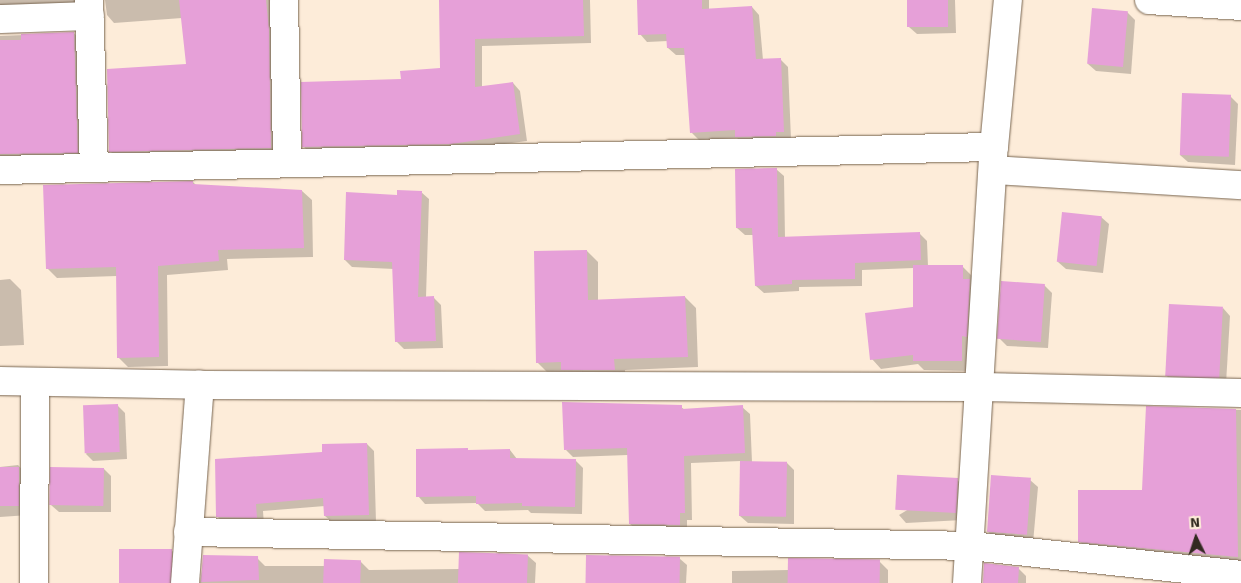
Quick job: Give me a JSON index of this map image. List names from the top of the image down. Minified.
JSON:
{"north":"top"}
